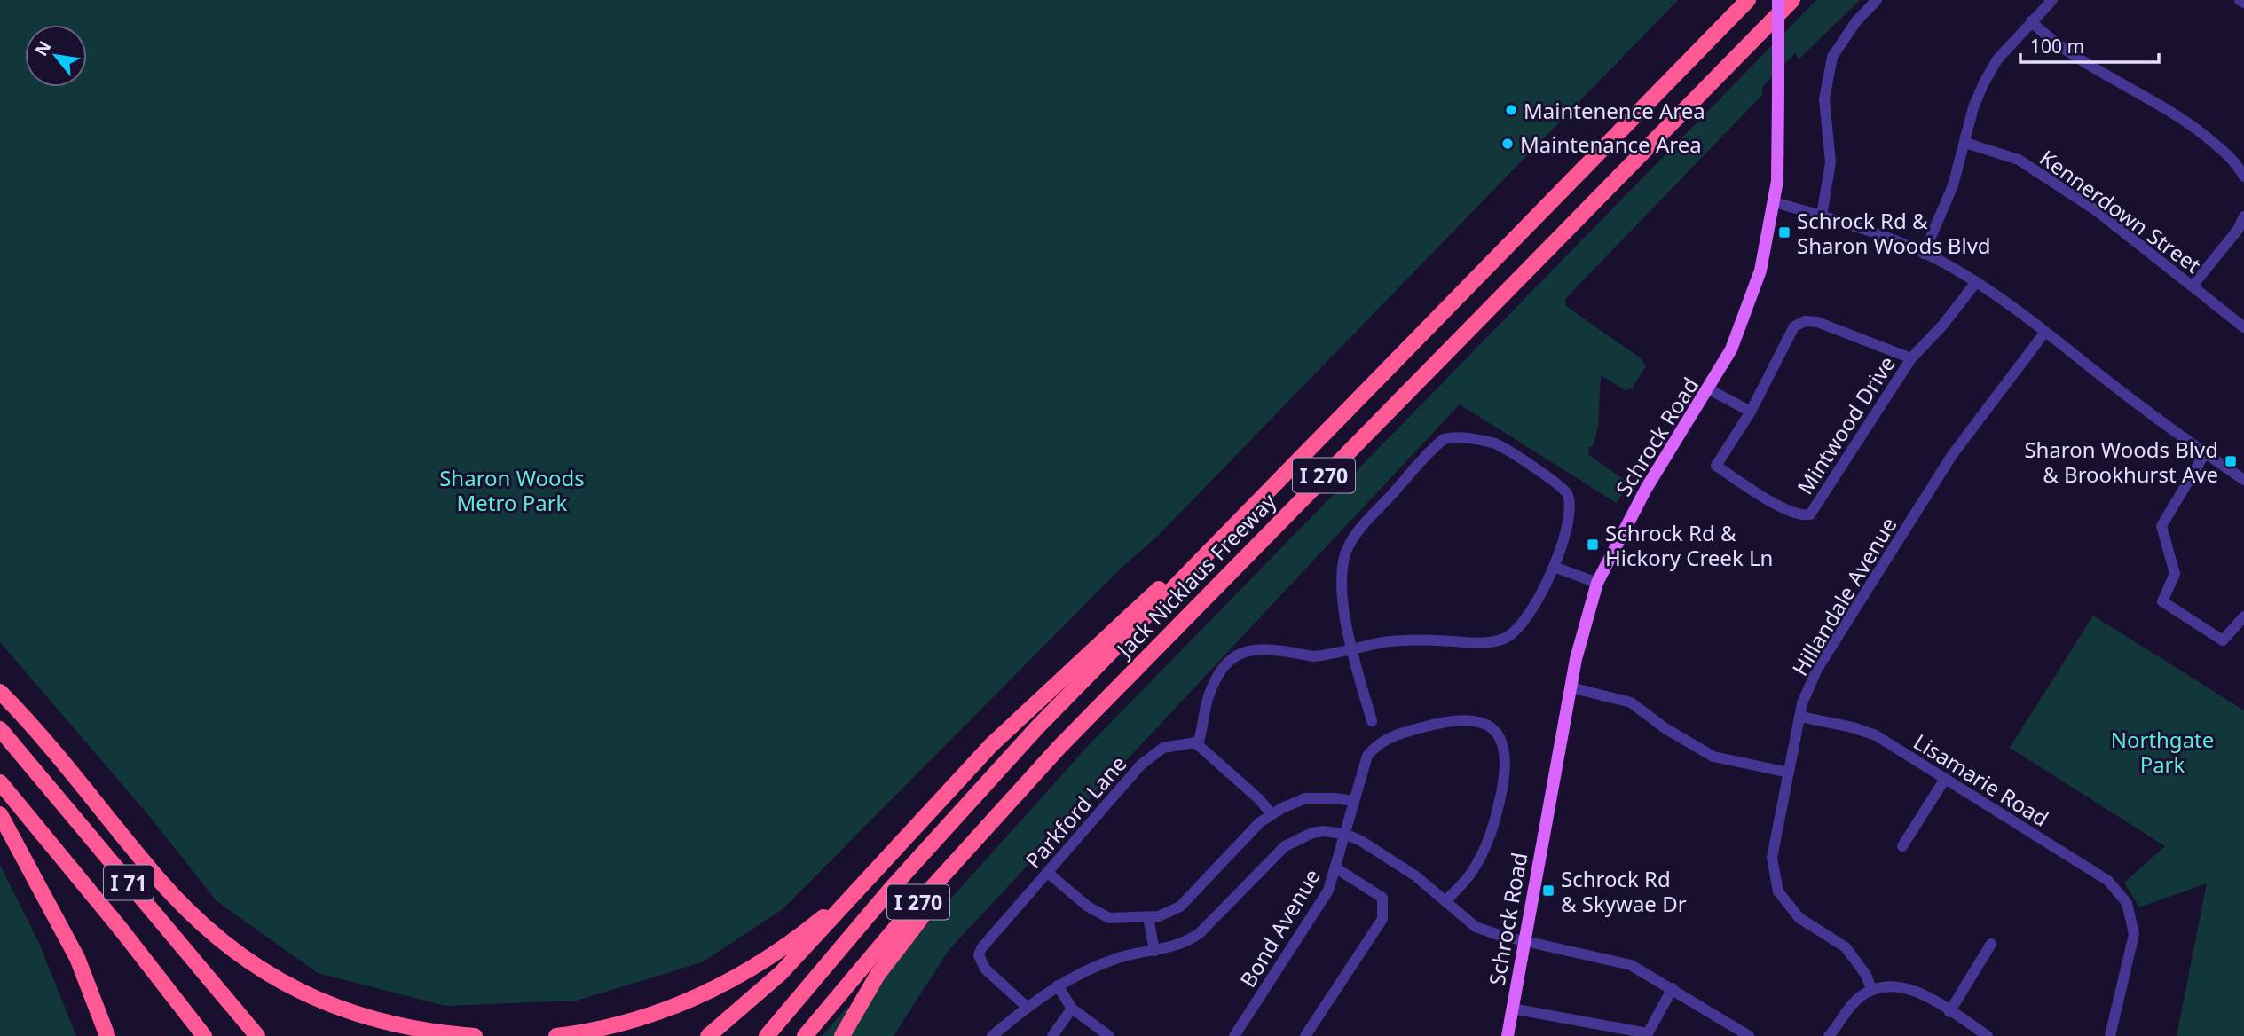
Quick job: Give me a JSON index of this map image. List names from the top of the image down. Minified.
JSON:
{"streets":{"highway":["I 270","Jack Nicklaus Freeway","I 71"],"main road":["Schrock Road"],"street":["Kennerdown Street","Mintwood Drive","Hillandale Avenue","Lisamarie Road","Parkford Lane","Bond Avenue"]},"crossings":[["Hillandale Avenue","Lisamarie Road"]],"parks":["Sharon Woods Metro Park","Northgate Park"],"places":{"other":["Maintenence Area","Maintenance Area"],"transit":["Schrock Rd & Sharon Woods Blvd","Sharon Woods Blvd & Brookhurst Ave","Schrock Rd & Hickory Creek Ln","Schrock Rd & Skywae Dr"]},"scale_bar":"100 m","north":"top left"}
